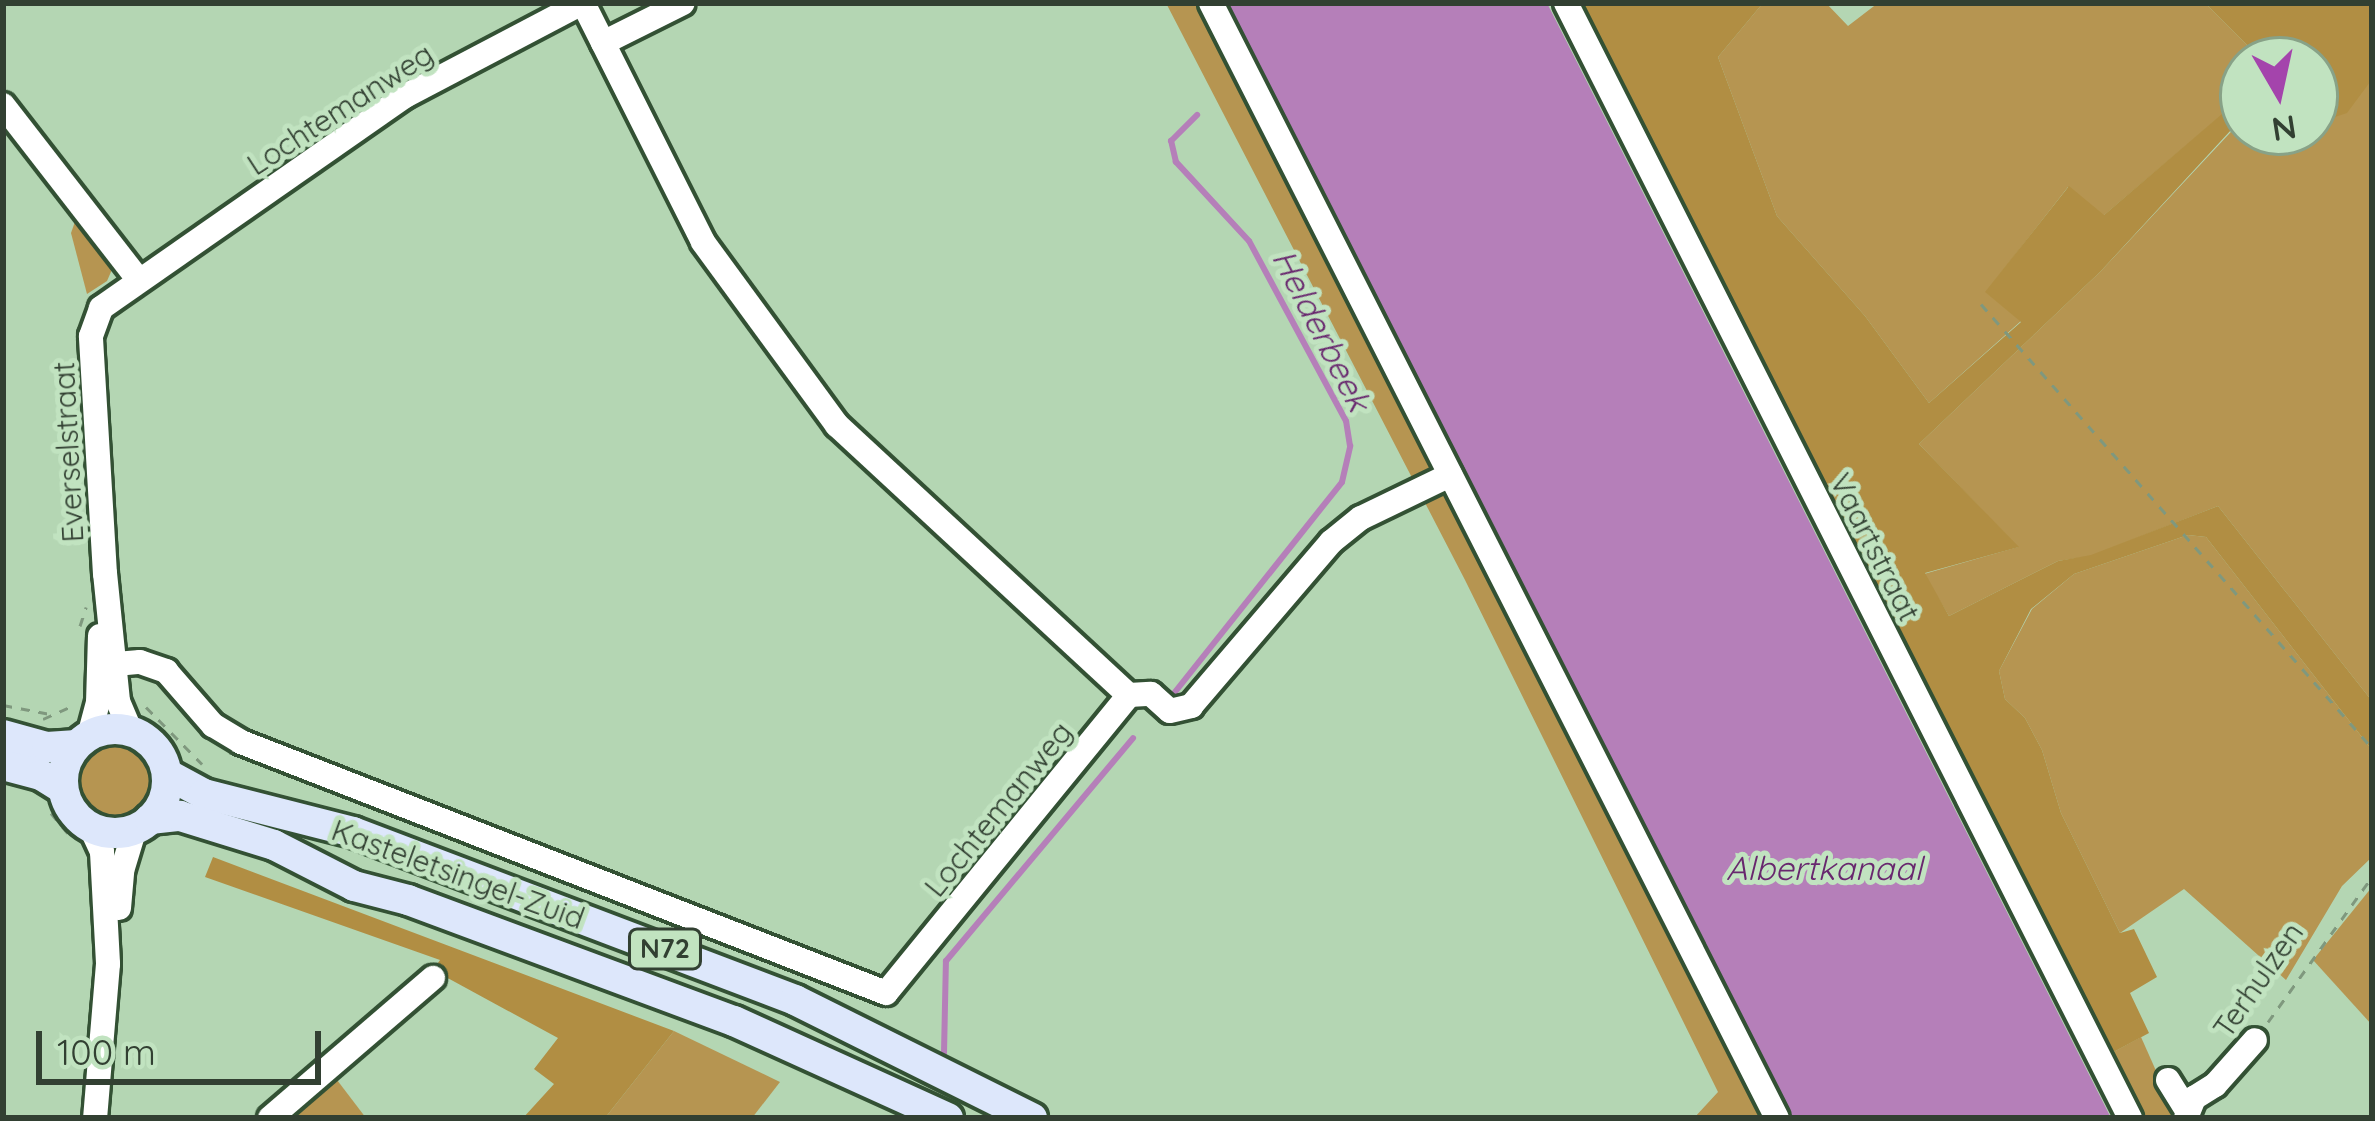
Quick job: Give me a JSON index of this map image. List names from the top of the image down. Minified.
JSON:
{"streets":{"main road":["Kasteletsingel-Zuid","N72"],"street":["Lochtemanweg","Everselstraat","Vaartstraat","Terhulzen"]},"crossings":[["Lochtemanweg","Everselstraat"],["Everselstraat","Kasteletsingel-Zuid"],["Everselstraat","N72"],["Kasteletsingel-Zuid","N72"]],"water":["Helderbeek","Albertkanaal"],"scale_bar":"100 m","north":"bottom"}
